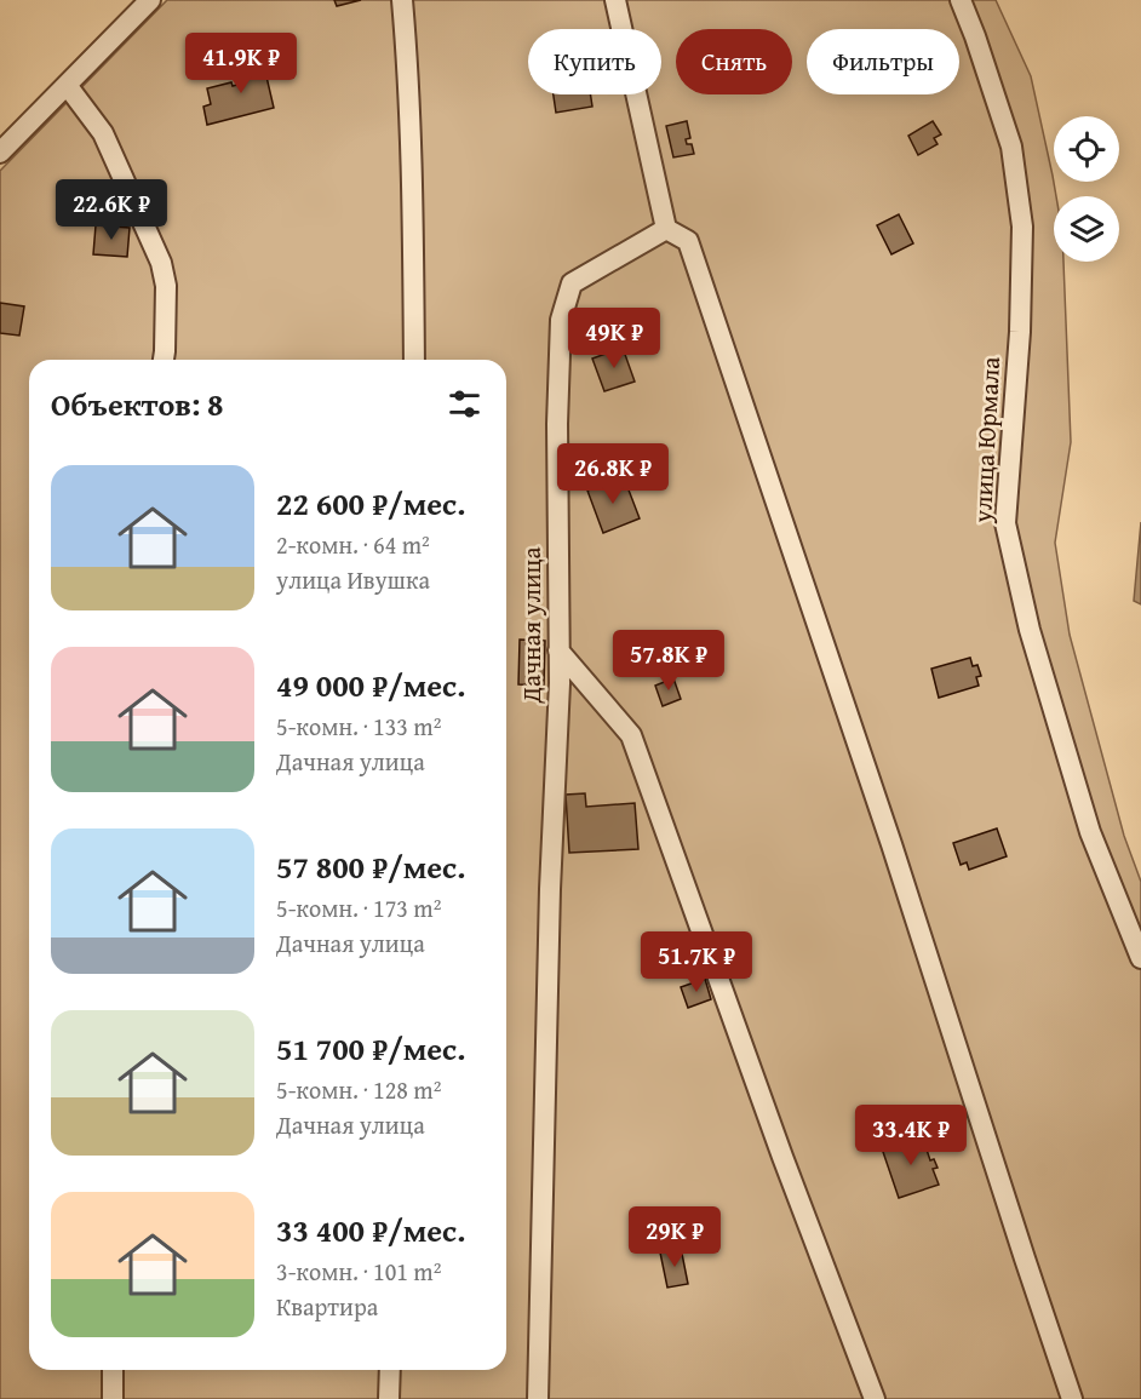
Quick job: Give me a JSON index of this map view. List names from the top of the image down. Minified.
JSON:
{"streets":{"street":["улица Юрмала","Дачная улица"]},"page":{"chip":["Купить","Снять","Фильтры"],"price":["41.9K ₽","22.6K ₽","49K ₽","26.8K ₽","57.8K ₽","51.7K ₽","33.4K ₽","29K ₽"],"heading":"Объектов: 8","list":[{"name":"22 600 ₽/мес.","note":"2-комн. · 64 m² · улица Ивушка"},{"name":"49 000 ₽/мес.","note":"5-комн. · 133 m² · Дачная улица"},{"name":"57 800 ₽/мес.","note":"5-комн. · 173 m² · Дачная улица"},{"name":"51 700 ₽/мес.","note":"5-комн. · 128 m² · Дачная улица"},{"name":"33 400 ₽/мес.","note":"3-комн. · 101 m² · Квартира"}]}}
